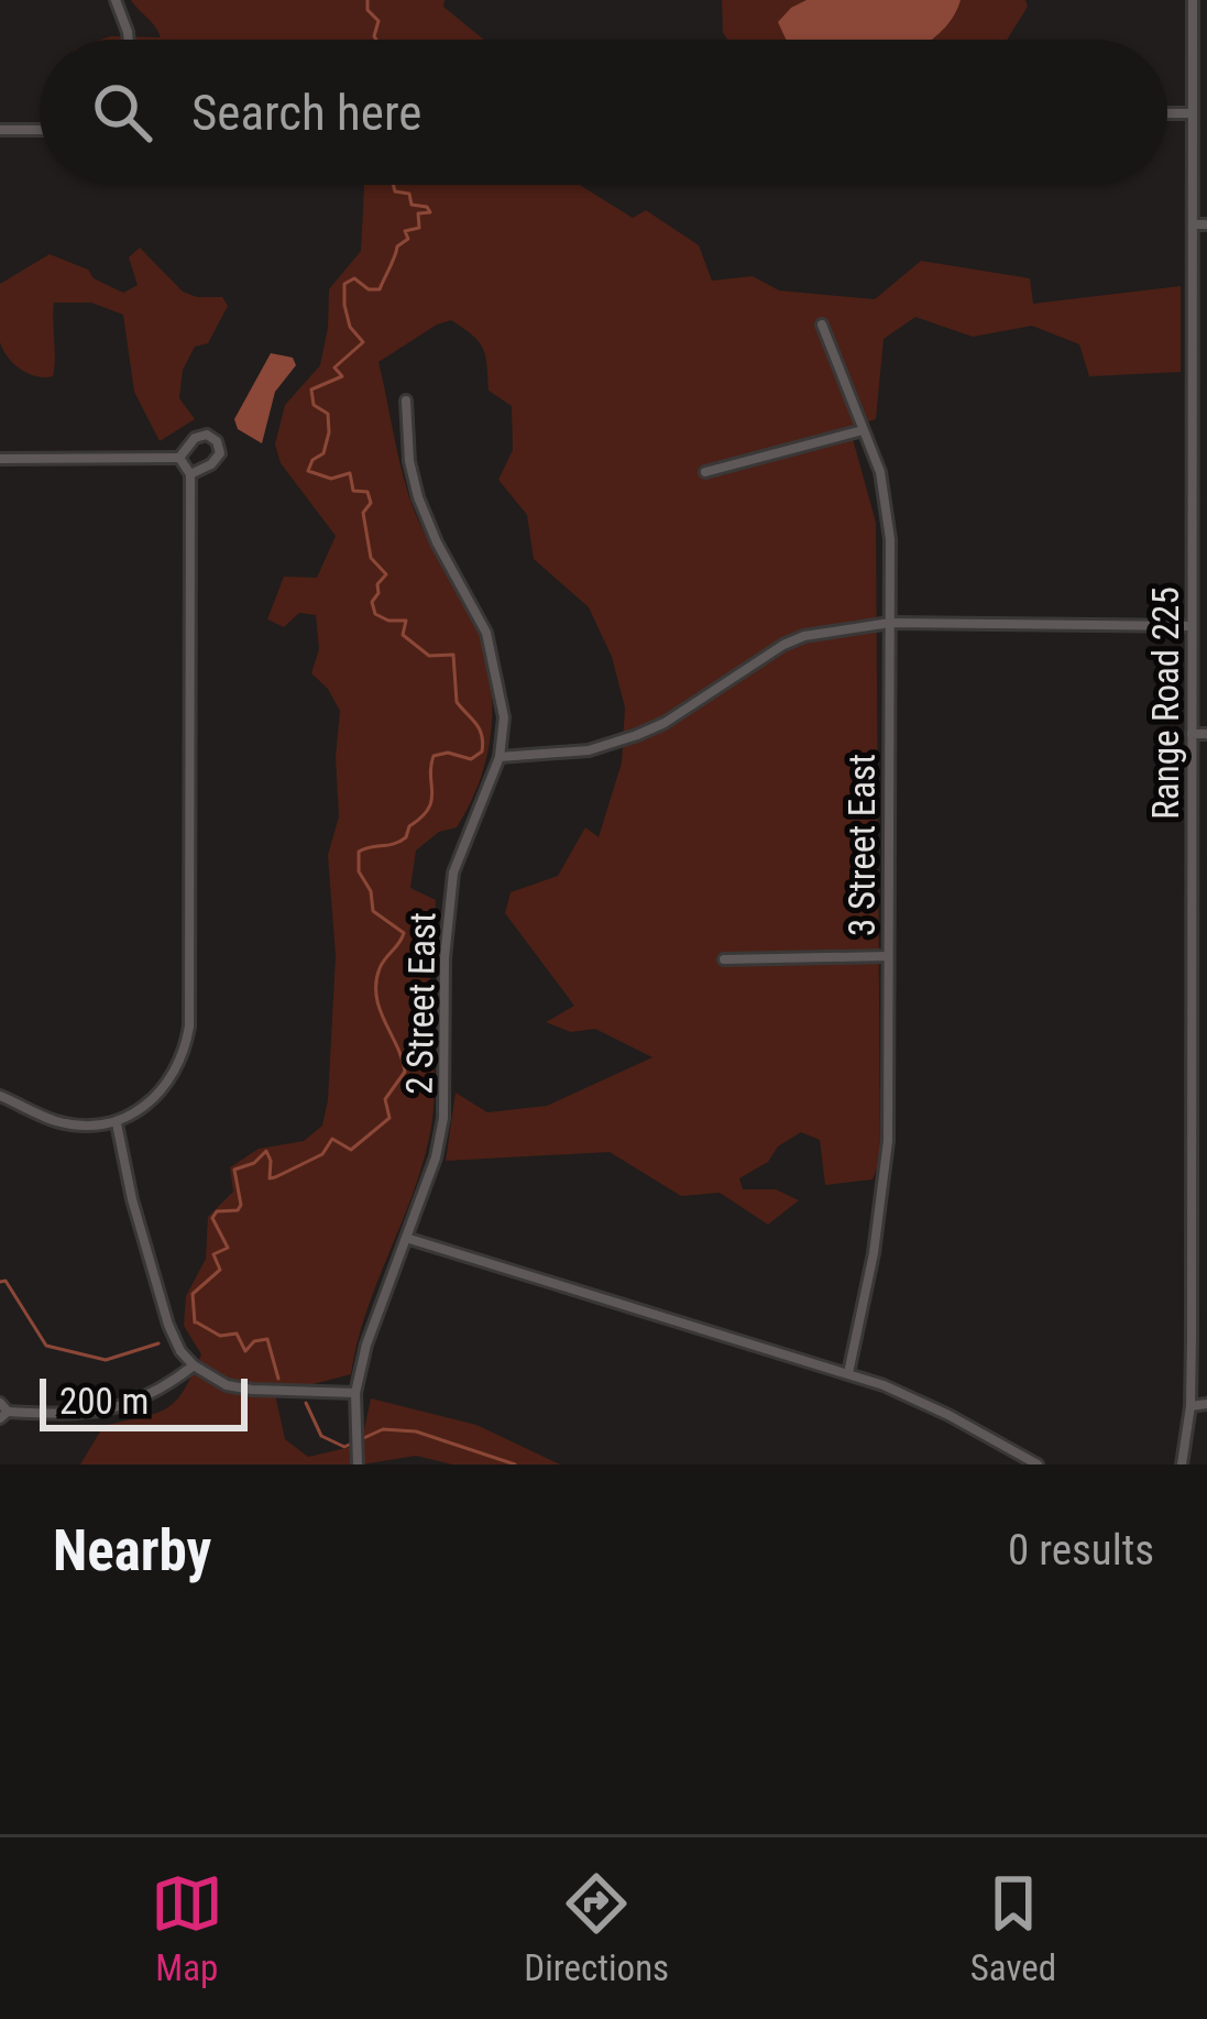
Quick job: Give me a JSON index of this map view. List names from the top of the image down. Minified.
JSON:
{"streets":{"street":["Range Road 225","3 Street East","2 Street East"]},"scale_bar":"200 m","page":{"search":"Search here","scale":"200 m","heading":["Nearby","0 results"],"nav":["Map","Directions","Saved"]}}
